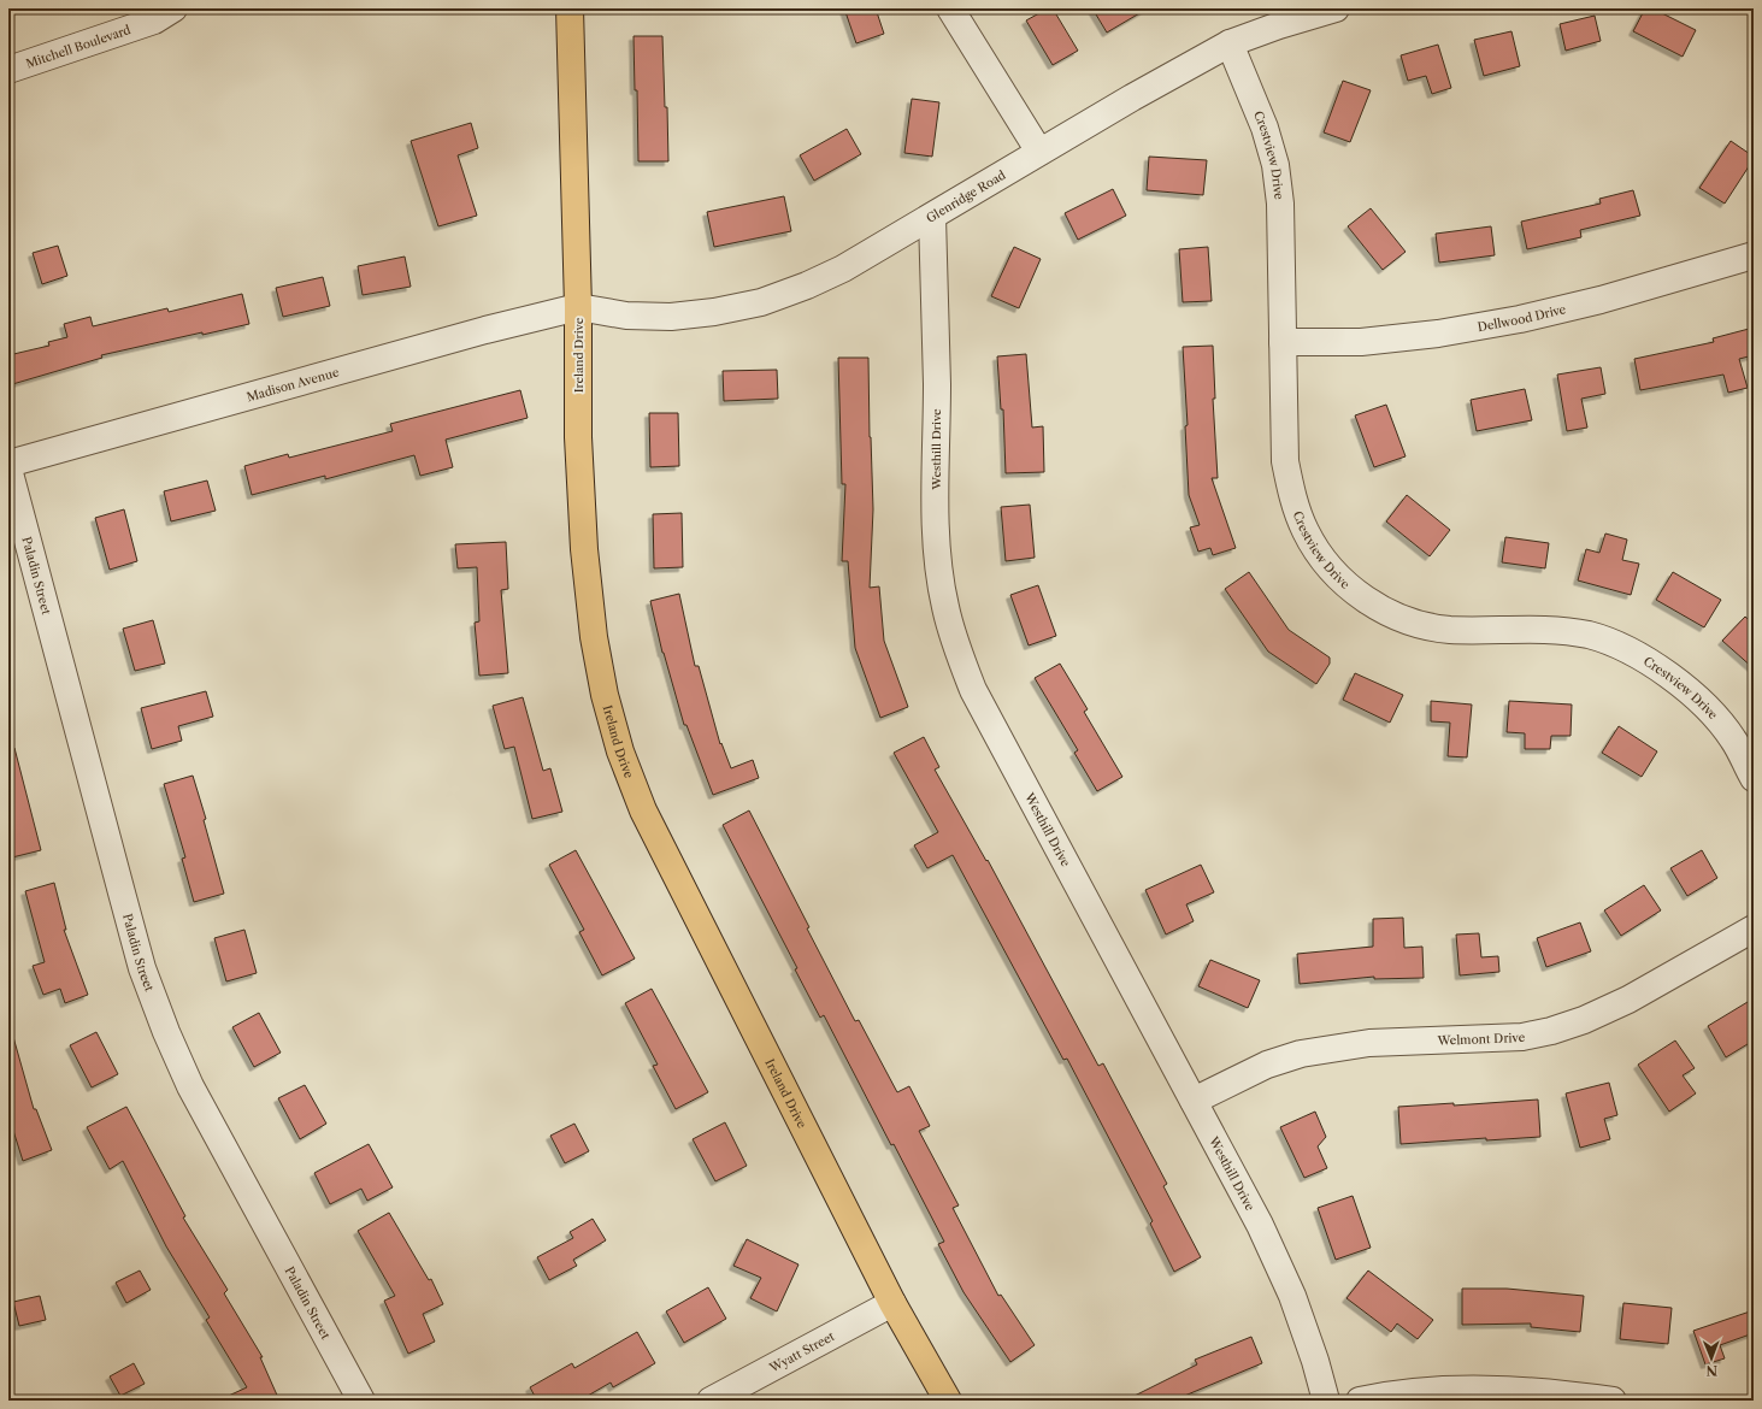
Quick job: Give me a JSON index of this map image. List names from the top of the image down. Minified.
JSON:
{"streets":{"main road":["Ireland Drive"],"street":["Mitchell Boulevard","Crestview Drive","Glenridge Road","Dellwood Drive","Madison Avenue","Westhill Drive","Paladin Street","Welmont Drive","Wyatt Street"]},"crossings":[["Crestview Drive","Glenridge Road"],["Crestview Drive","Dellwood Drive"],["Glenridge Road","Ireland Drive"],["Glenridge Road","Madison Avenue"],["Glenridge Road","Westhill Drive"],["Ireland Drive","Madison Avenue"],["Ireland Drive","Wyatt Street"],["Westhill Drive","Welmont Drive"]],"north":"bottom"}
